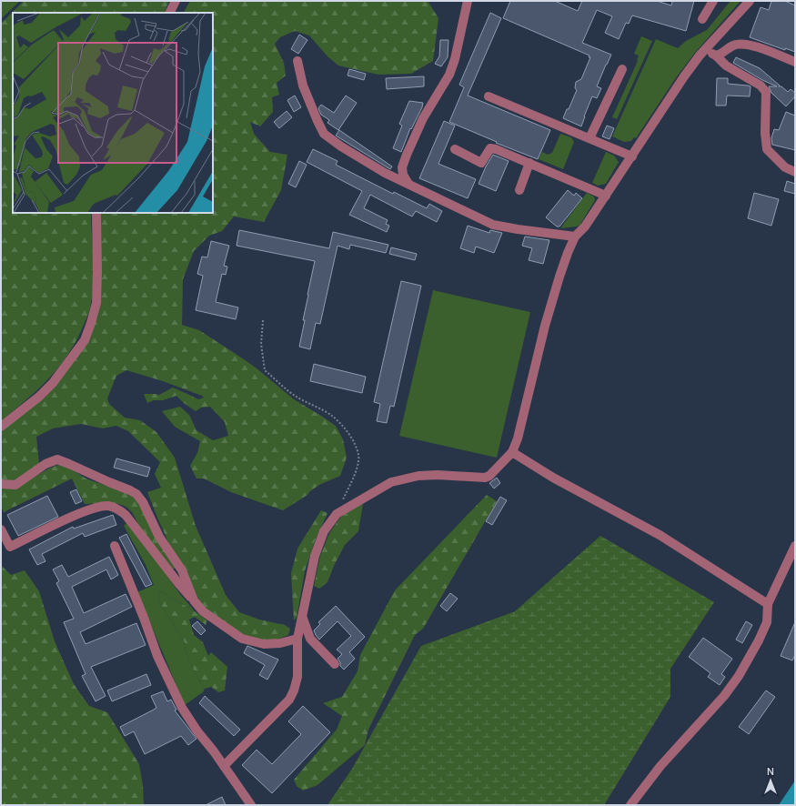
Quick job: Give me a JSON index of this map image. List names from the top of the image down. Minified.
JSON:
{"north":"top"}
